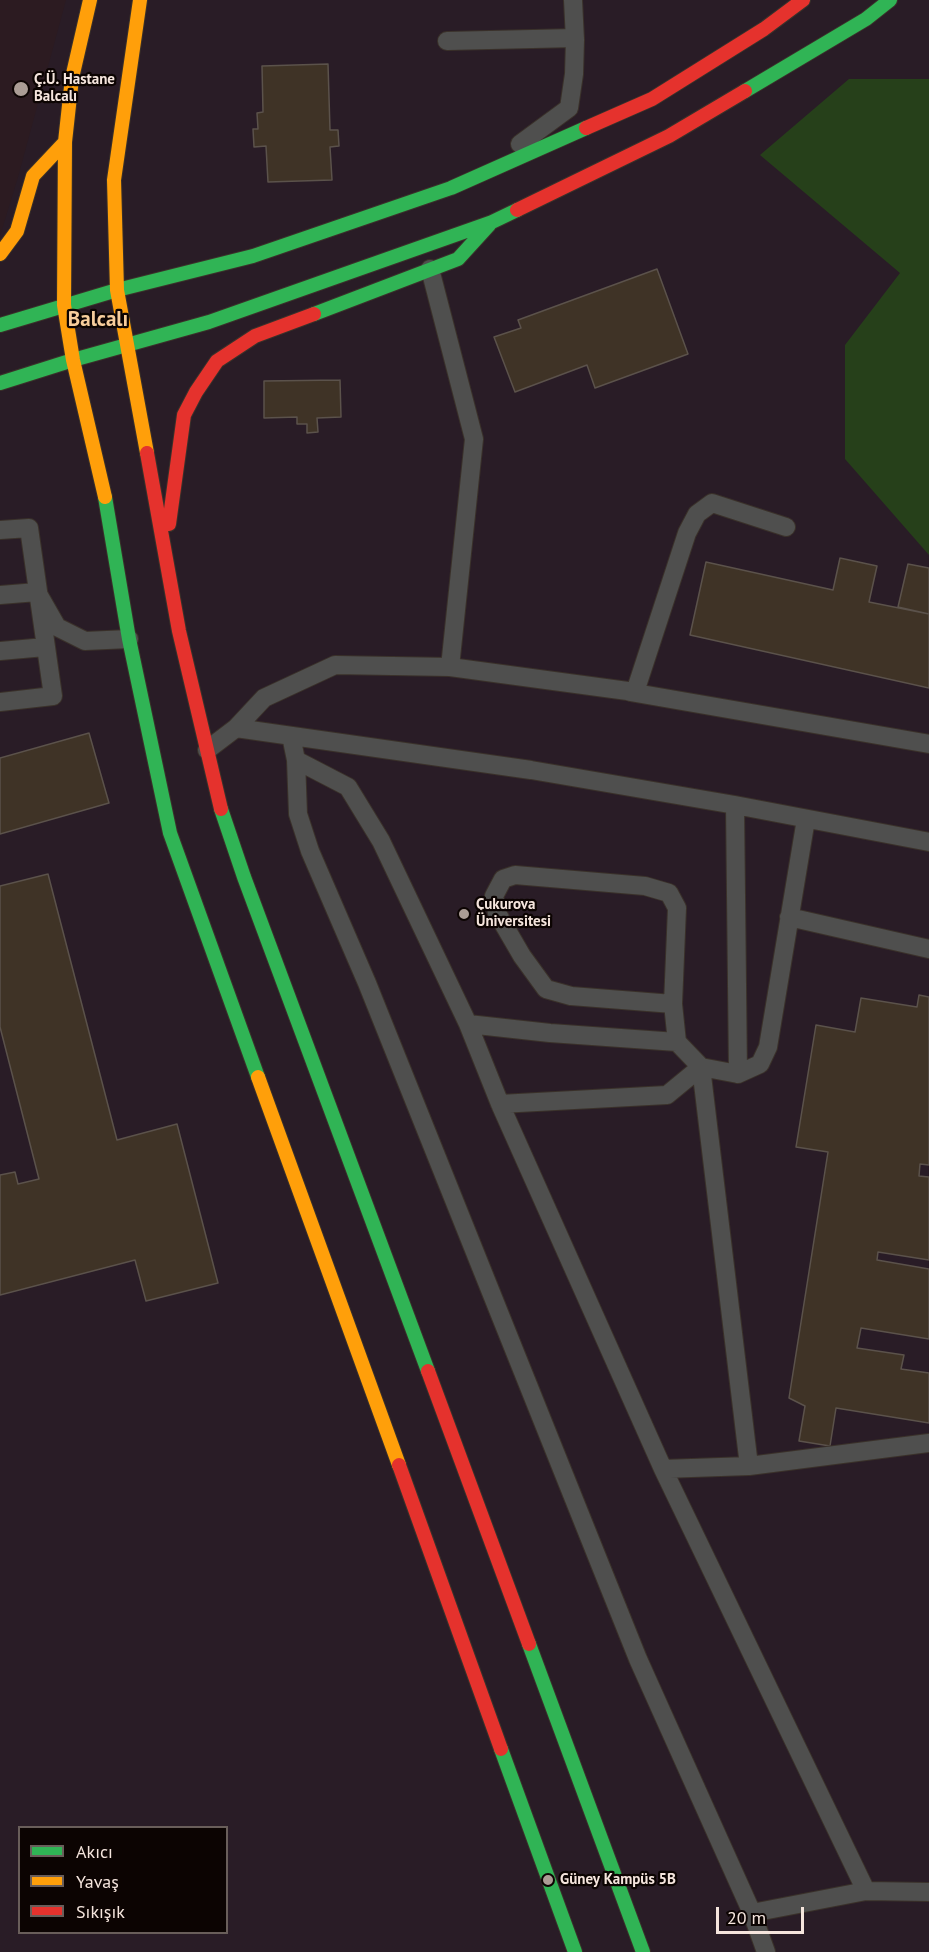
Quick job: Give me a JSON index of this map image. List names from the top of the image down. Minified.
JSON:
{"districts":["Balcalı"],"places":["Ç.Ü. Hastane Balcalı","Çukurova Üniversitesi","Güney Kampüs 5B"],"legend":["Akıcı","Yavaş","Sıkışık"],"scale_bar":"20 m"}
